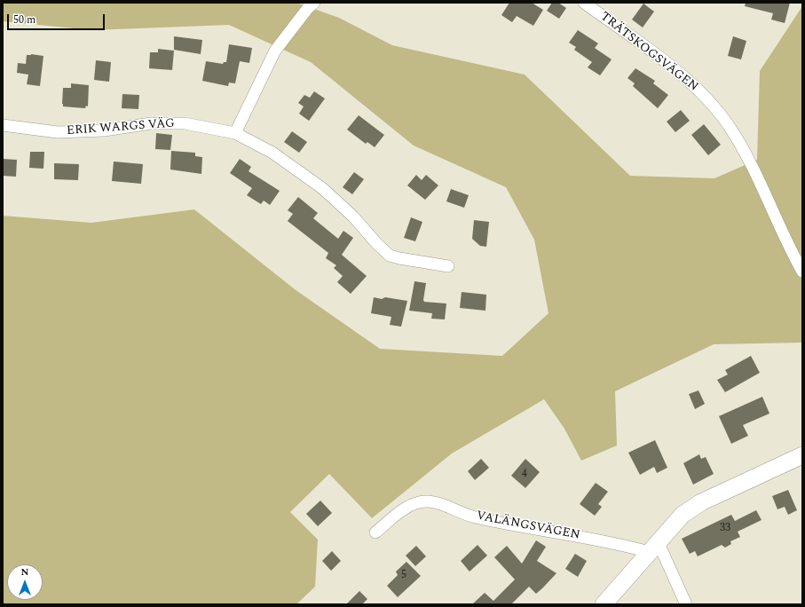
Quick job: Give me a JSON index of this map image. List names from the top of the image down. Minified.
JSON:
{"streets":{"street":["TRÄTSKOGSVÄGEN","ERIK WARGS VÄG","VALÄNGSVÄGEN"]},"house_numbers":["4","33","5"],"scale_bar":"50 m","north":"top"}
